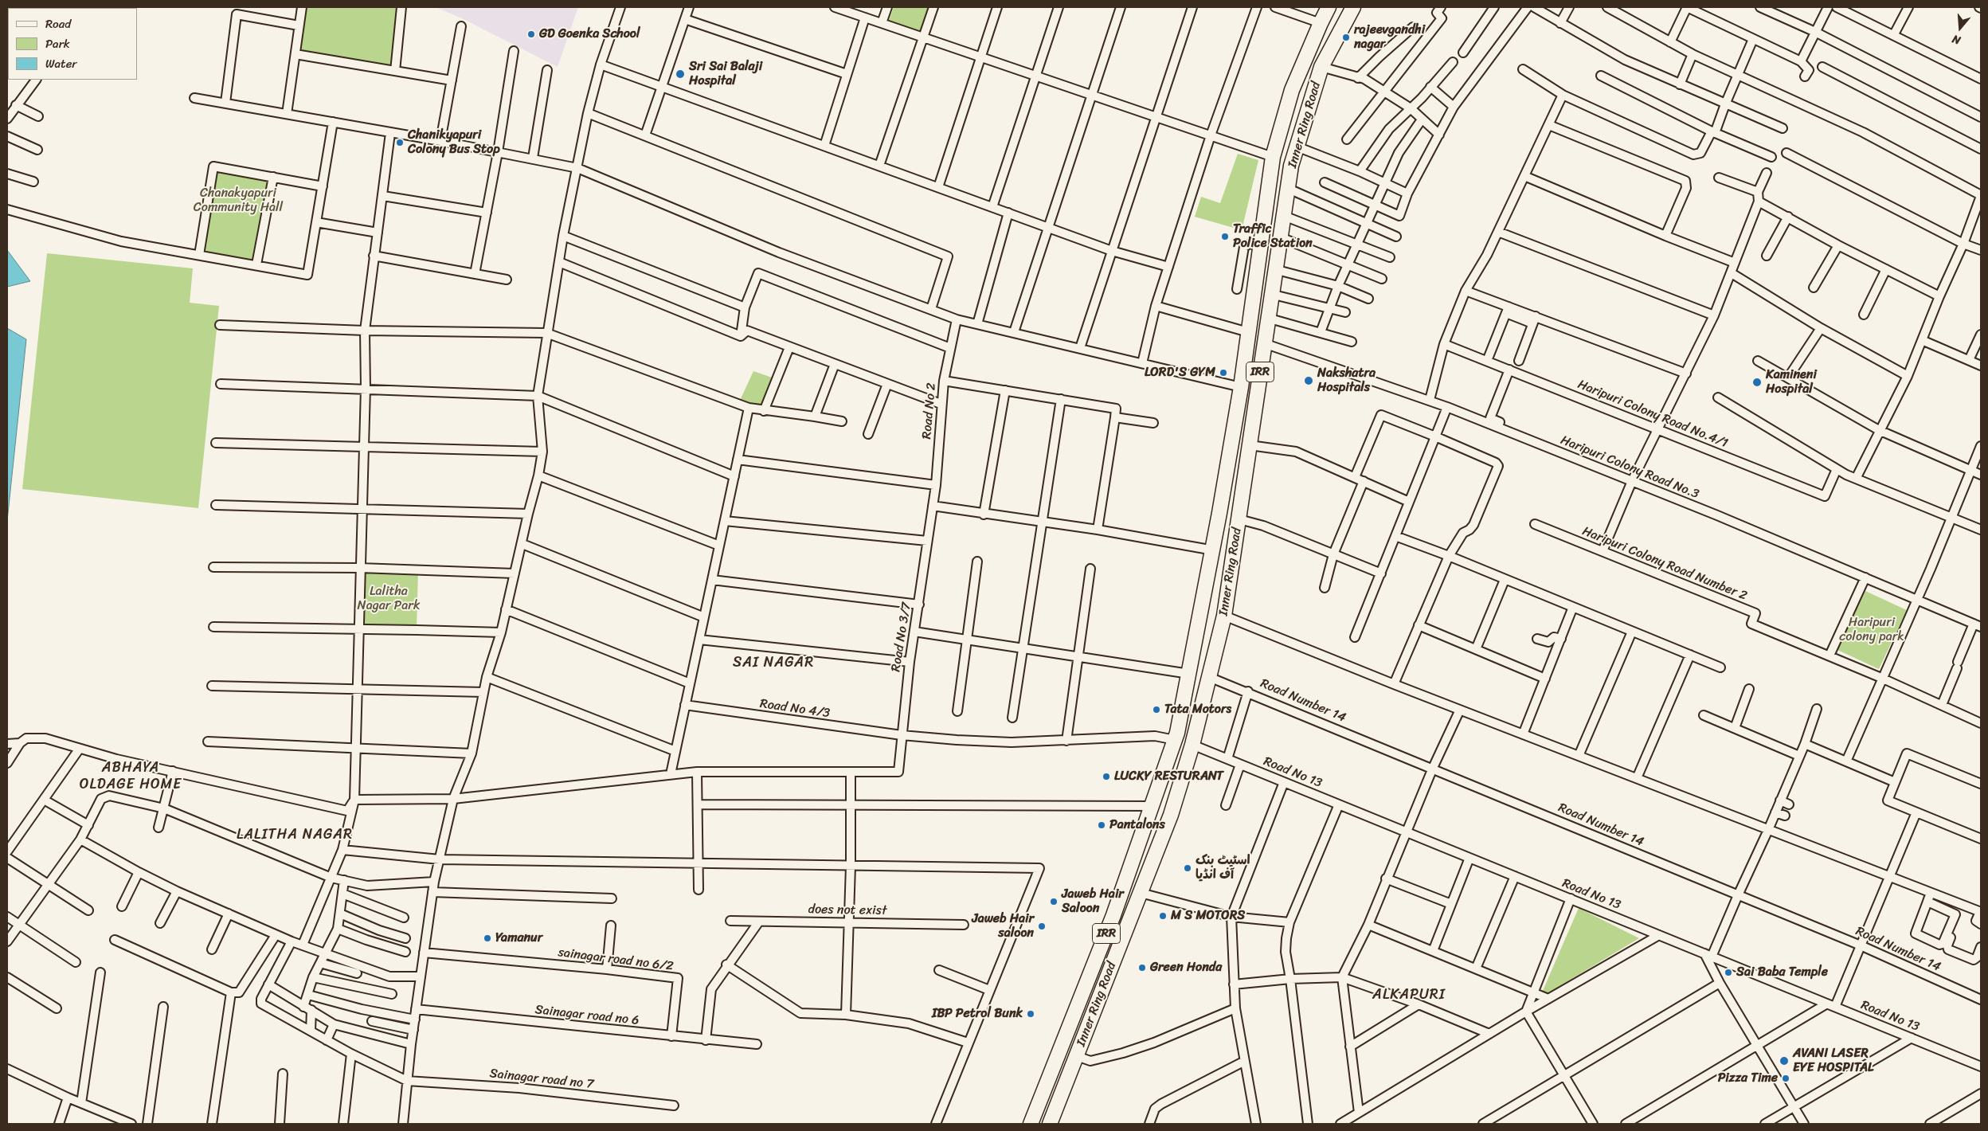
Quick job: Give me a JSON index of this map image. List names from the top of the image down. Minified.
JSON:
{"streets":{"highway":["Inner Ring Road","IRR"],"street":["Road No 2","Haripuri Colony Road No.4/1","Haripuri Colony Road No.3","Haripuri Colony Road Number 2","Road No 3/7","Road Number 14","Road No 4/3","Road No 13","does not exist","sainagar road no 6/2","Sainagar road no 6","Sainagar road no 7"]},"crossings":[["Inner Ring Road","Haripuri Colony Road No.3"],["Inner Ring Road","Road Number 14"],["Inner Ring Road","Road No 4/3"],["Inner Ring Road","Road No 13"],["Road No 2","Road No 3/7"],["Road No 3/7","Road No 4/3"],["sainagar road no 6/2","Sainagar road no 6"]],"districts":["SAI NAGAR","ABHAYA OLDAGE HOME","LALITHA NAGAR","ALKAPURI"],"parks":["Chanakyapuri Community Hall","Lalitha Nagar Park","Haripuri colony park"],"places":["GD Goenka School","rajeevgandhi nagar","Sri Sai Balaji Hospital","Chanikyapuri Colony Bus Stop","Traffic Police Station","LORD'S GYM","Nakshatra Hospitals","Kamineni Hospital","Tata Motors","LUCKY RESTURANT","Pantalons","اسٹیٹ بنک آف انڈیا","Jaweb Hair Saloon","M S MOTORS","Jaweb Hair saloon","Yamanur","Green Honda","Sai Baba Temple","IBP Petrol Bunk","AVANI LASER EYE HOSPITAL","Pizza Time"],"legend":["Road","Park","Water"],"north":"bottom"}
